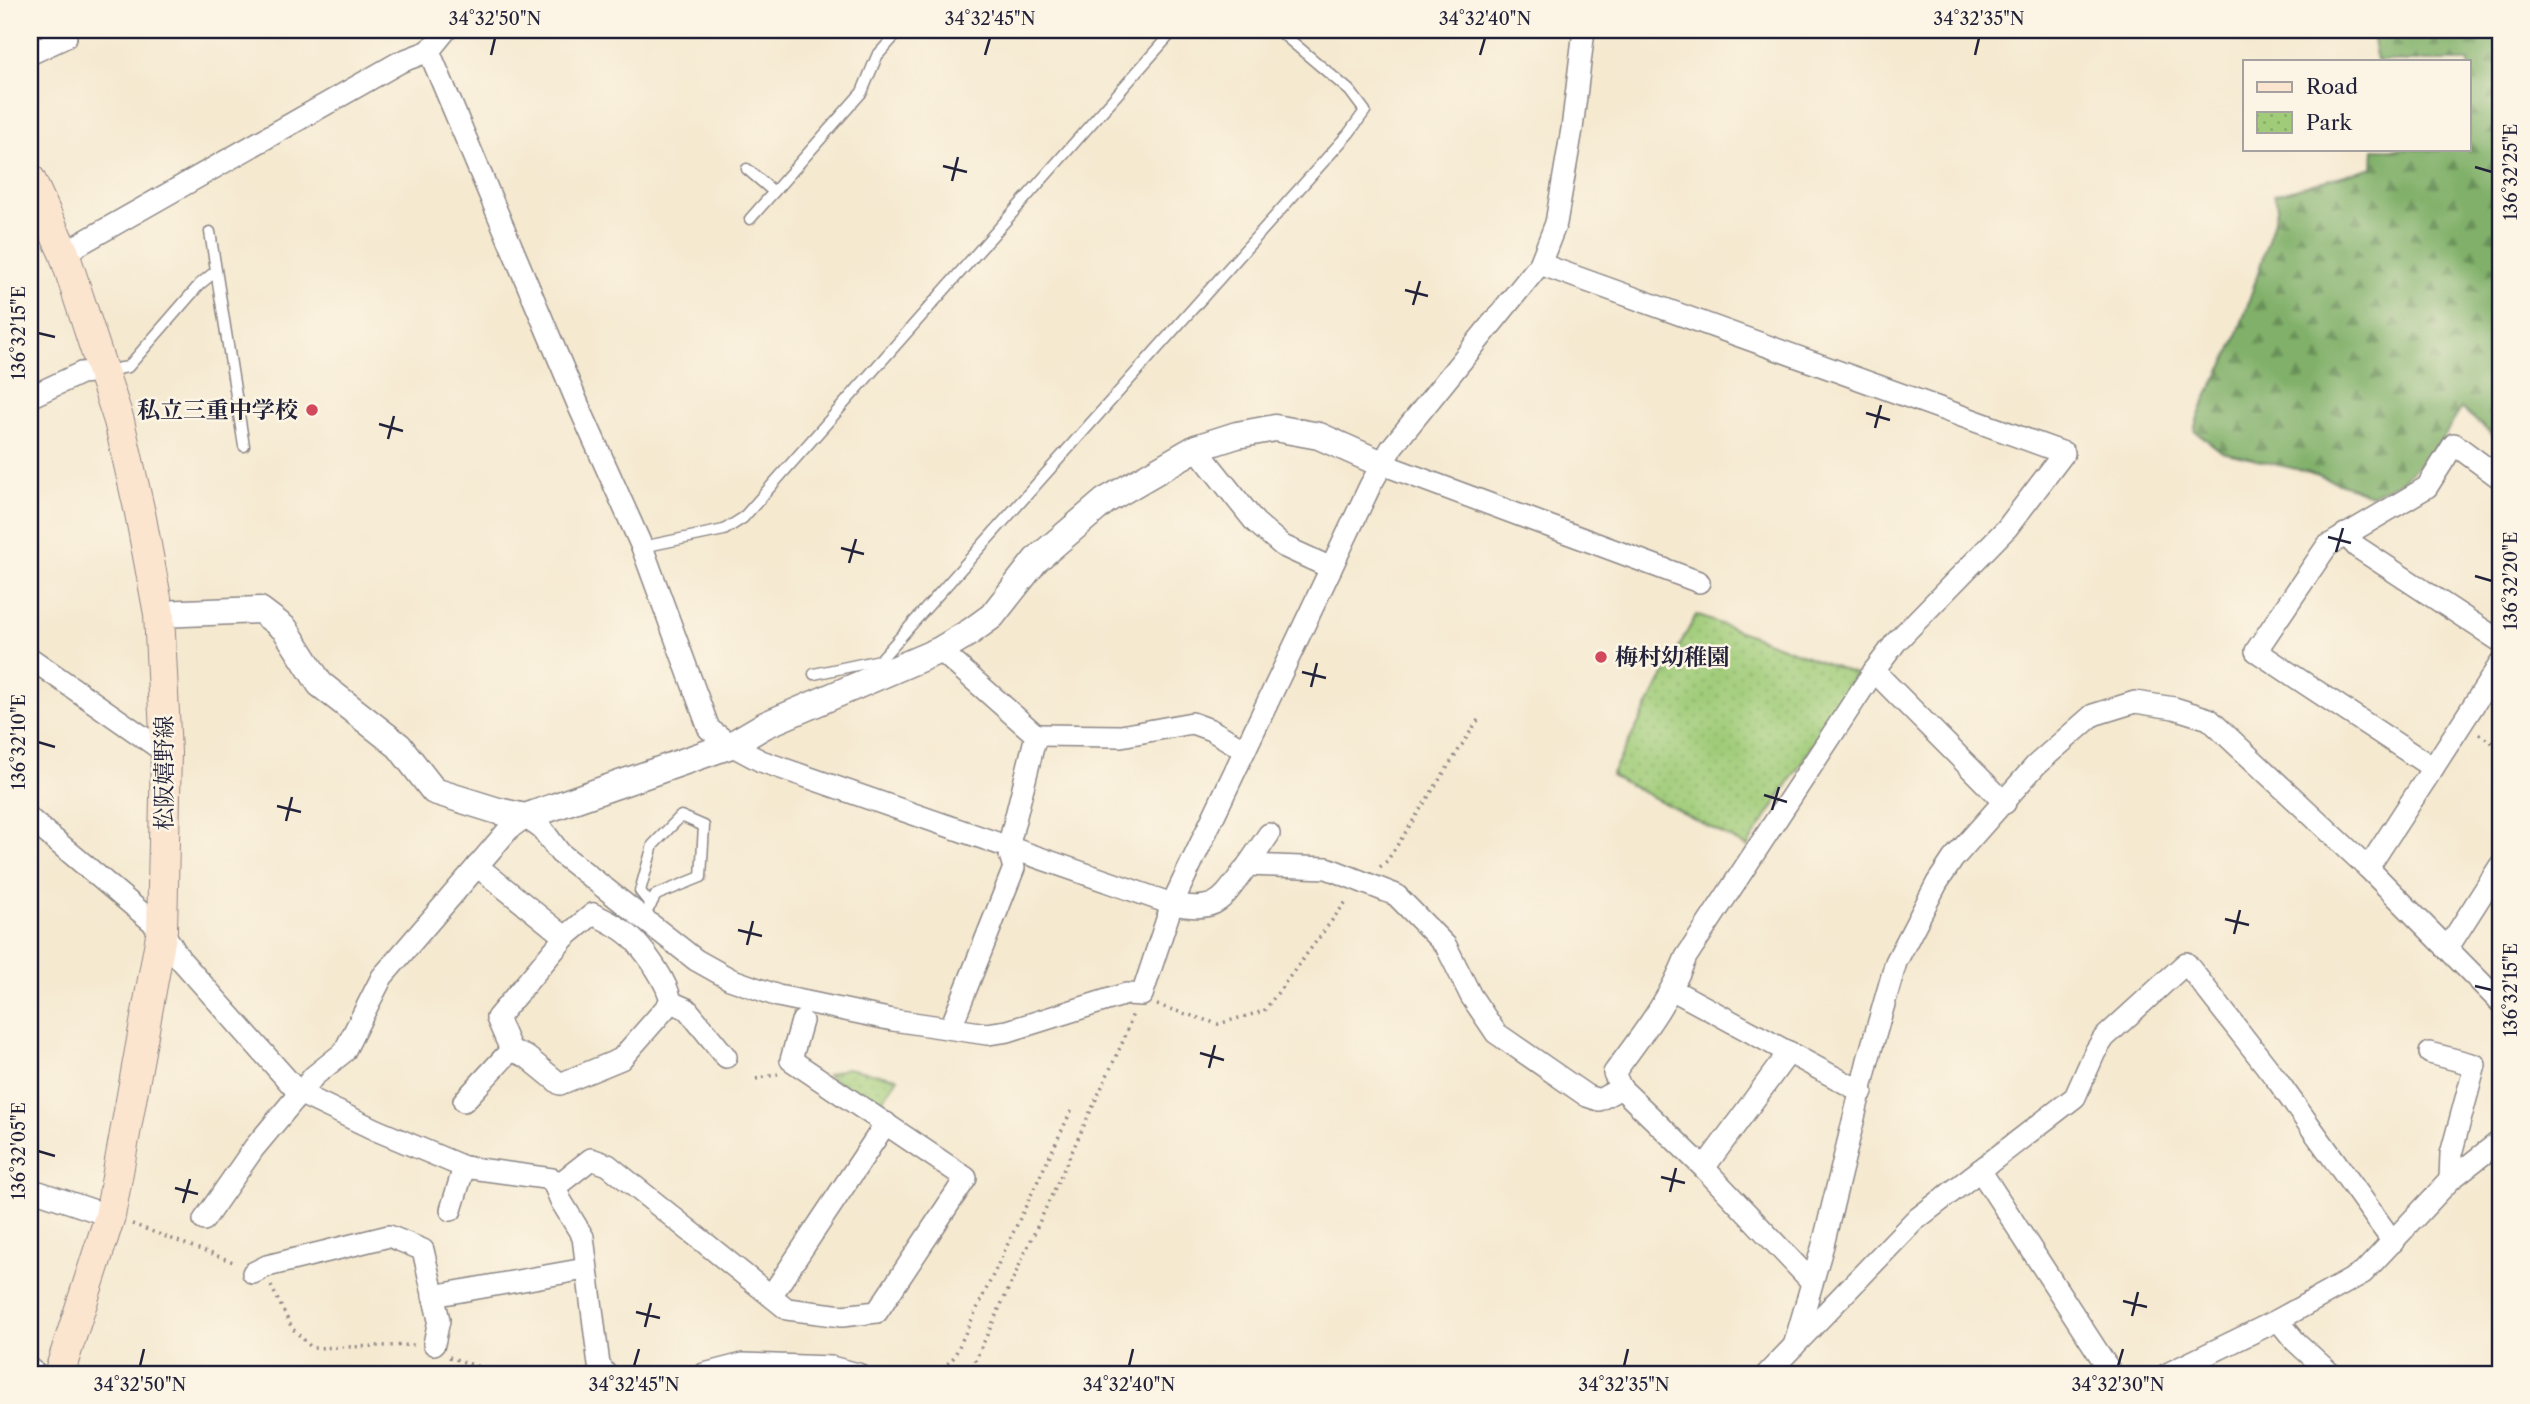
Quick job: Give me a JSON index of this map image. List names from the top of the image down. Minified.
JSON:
{"streets":{"main road":["松阪嬉野線"]},"places":["私立三重中学校","梅村幼稚園"],"legend":["Road","Park"],"coordinates":["34°32'50\"N","34°32'45\"N","34°32'40\"N","34°32'35\"N","136°32'25\"E","136°32'15\"E","136°32'20\"E","136°32'10\"E","136°32'05\"E","34°32'30\"N"]}
